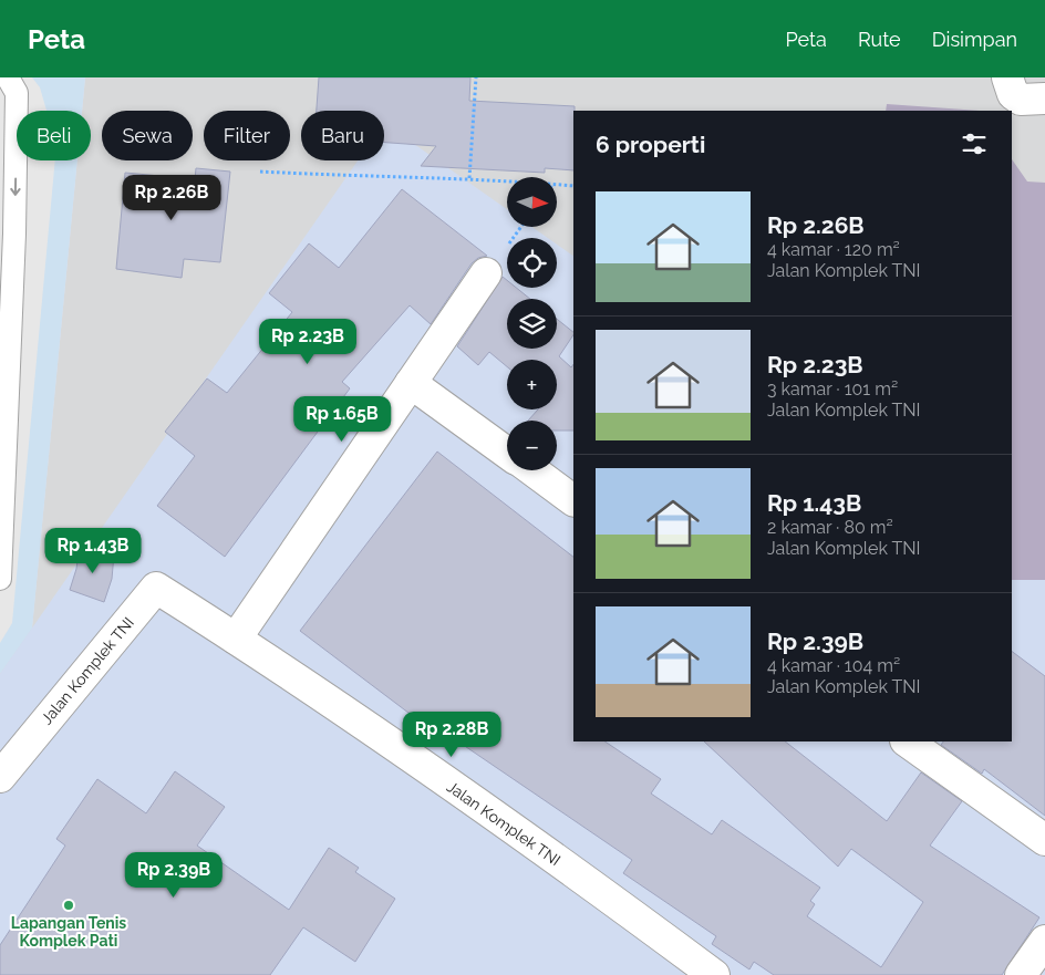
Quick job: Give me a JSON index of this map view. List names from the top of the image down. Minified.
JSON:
{"streets":{"street":["Jalan Komplek TNI"]},"places":["Lapangan Tenis Komplek Pati"],"north":"right","page":{"header":"Peta","nav":["Peta","Rute","Disimpan"],"chip":["Beli","Sewa","Filter","Baru"],"heading":"6 properti","price":["Rp 2.26B","Rp 2.23B","Rp 1.65B","Rp 1.43B","Rp 2.28B","Rp 2.39B"],"map_buttons":["+","−"],"list":[{"name":"Rp 2.26B","note":"4 kamar · 120 m² · Jalan Komplek TNI"},{"name":"Rp 2.23B","note":"3 kamar · 101 m² · Jalan Komplek TNI"},{"name":"Rp 1.43B","note":"2 kamar · 80 m² · Jalan Komplek TNI"},{"name":"Rp 2.39B","note":"4 kamar · 104 m² · Jalan Komplek TNI"}]}}
